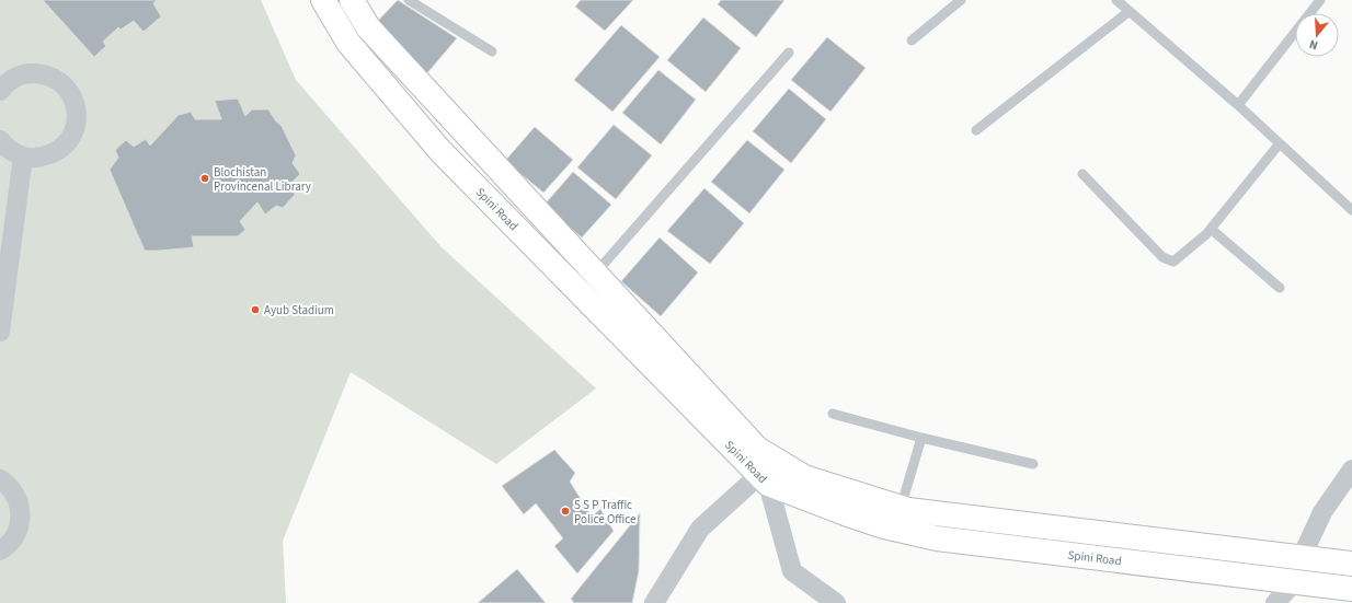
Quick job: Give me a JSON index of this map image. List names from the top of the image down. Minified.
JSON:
{"streets":{"main road":["Spini Road"]},"places":["Blochistan Provincenal Library","Ayub Stadium","S S P Traffic Police Office"],"north":"bottom"}
